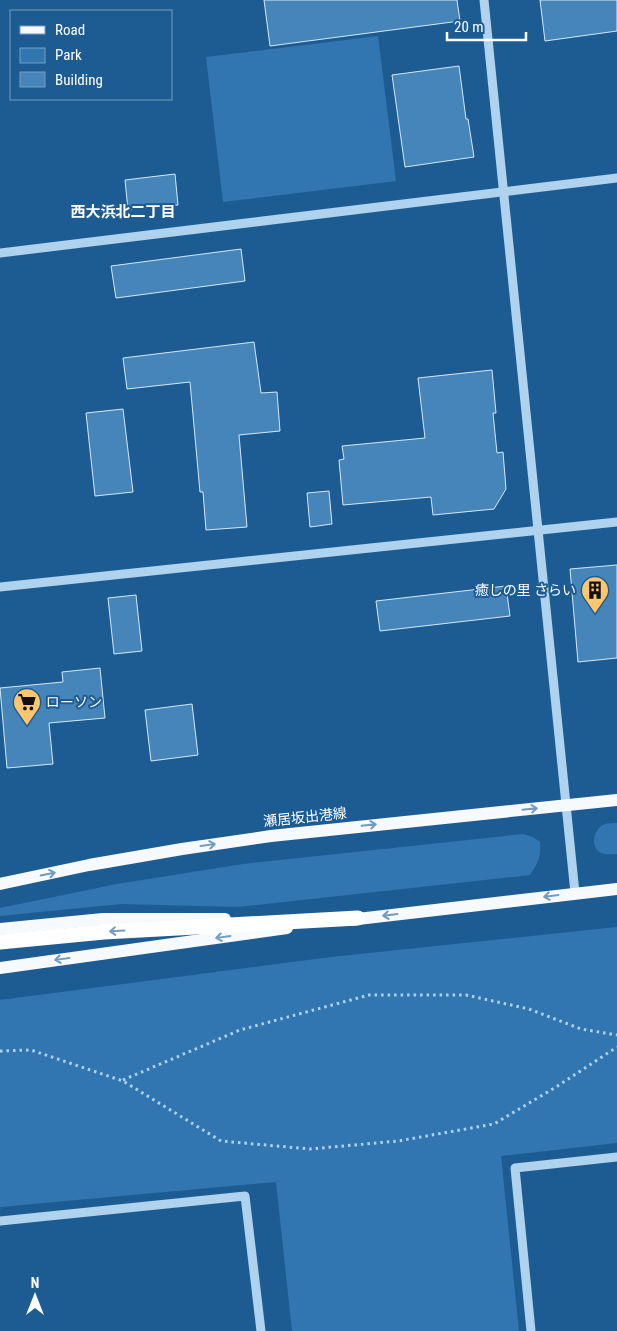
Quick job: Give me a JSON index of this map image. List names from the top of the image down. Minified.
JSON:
{"streets":{"main road":["瀬居坂出港線"]},"districts":["西大浜北二丁目"],"places":{"building":["癒しの里 さらい"],"supermarket":["ローソン"]},"legend":["Road","Park","Building"],"scale_bar":"20 m","north":"top"}
